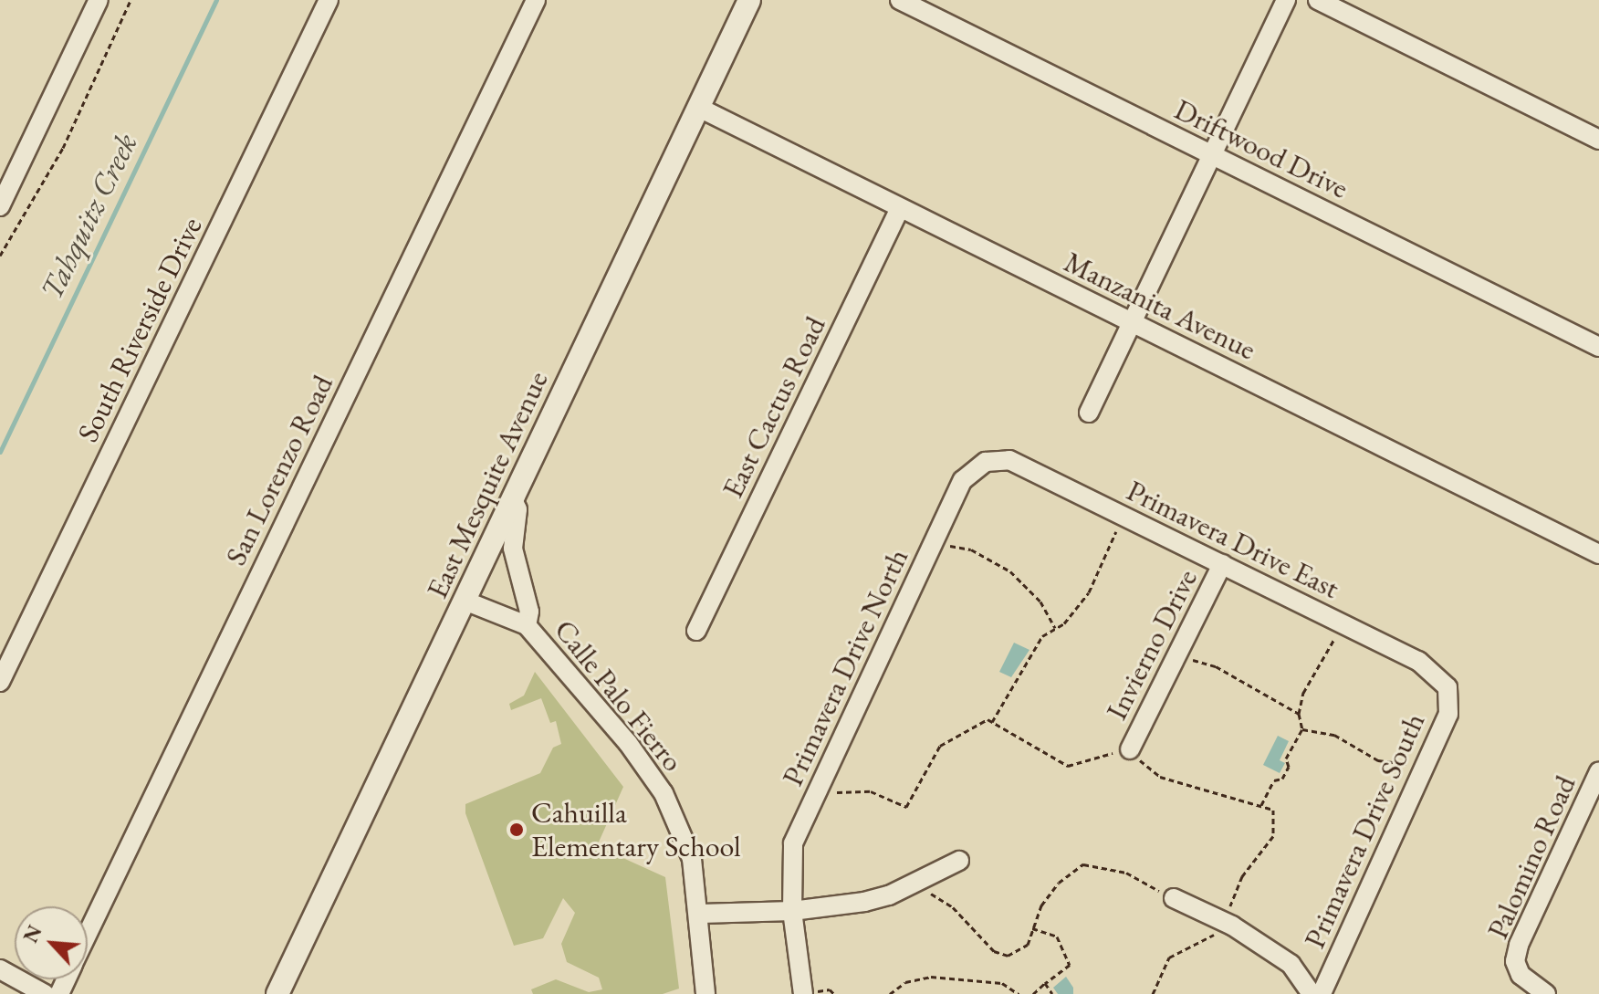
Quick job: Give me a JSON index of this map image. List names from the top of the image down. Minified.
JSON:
{"streets":{"street":["Driftwood Drive","Manzanita Avenue","South Riverside Drive","East Cactus Road","San Lorenzo Road","East Mesquite Avenue","Primavera Drive East","Invierno Drive","Primavera Drive North","Calle Palo Fierro","Primavera Drive South","Palomino Road"]},"crossings":[["Manzanita Avenue","East Cactus Road"],["Manzanita Avenue","East Mesquite Avenue"],["East Mesquite Avenue","Calle Palo Fierro"],["Primavera Drive East","Invierno Drive"],["Primavera Drive East","Primavera Drive North"],["Primavera Drive East","Primavera Drive South"]],"water":["Tahquitz Creek"],"places":["Cahuilla Elementary School"],"north":"top left"}
